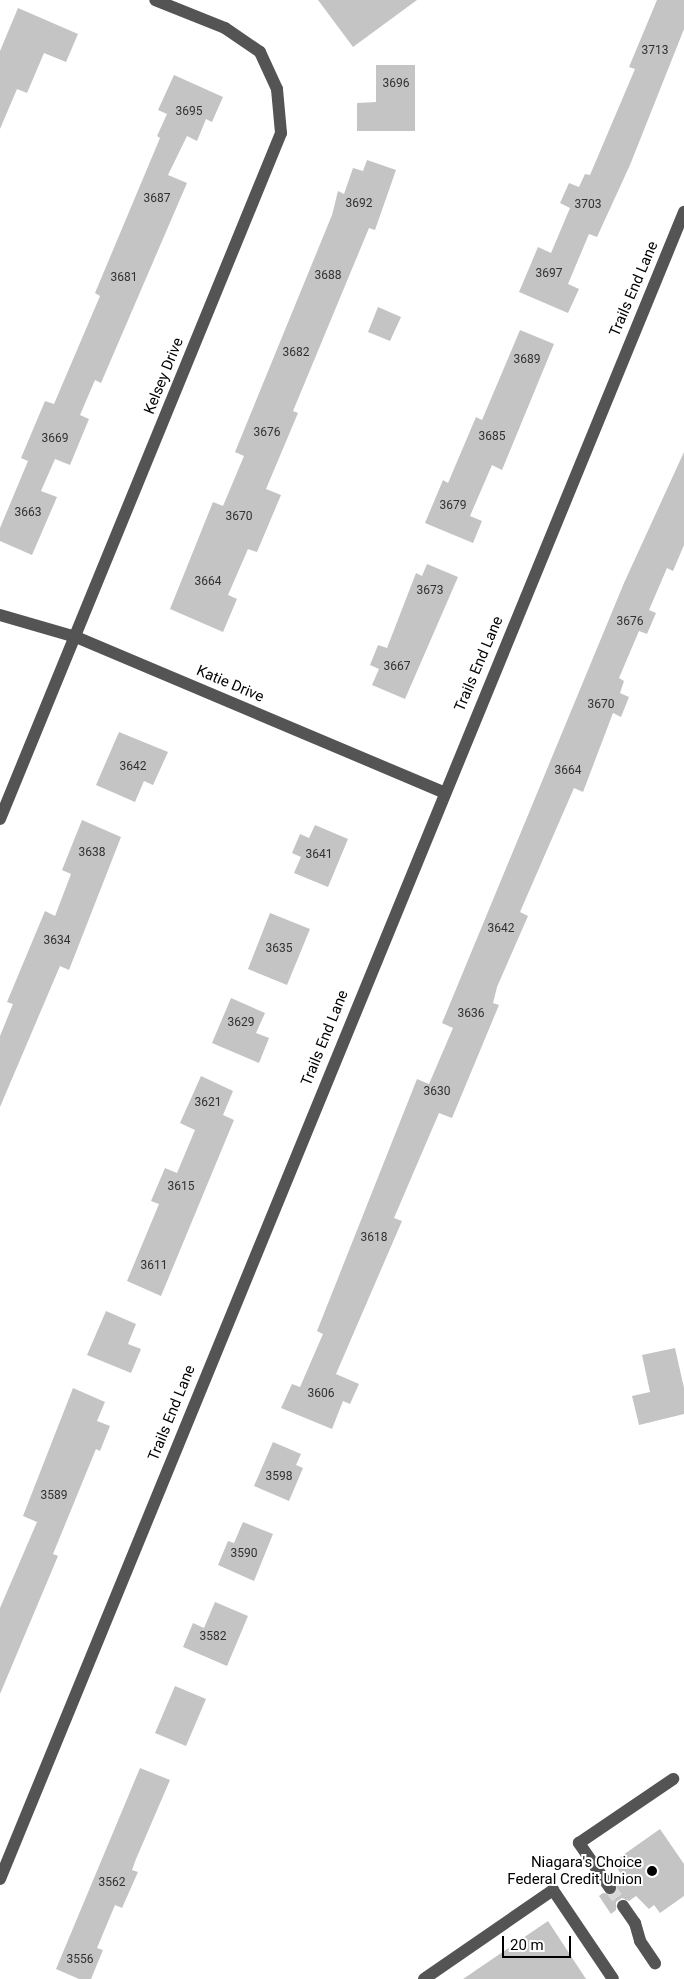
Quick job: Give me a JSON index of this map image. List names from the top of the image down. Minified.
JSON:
{"streets":{"street":["Trails End Lane","Kelsey Drive","Katie Drive"]},"crossings":[["Trails End Lane","Katie Drive"],["Kelsey Drive","Katie Drive"]],"places":["Niagara's Choice Federal Credit Union"],"house_numbers":["3713","3696","3695","3687","3692","3703","3697","3688","3681","3682","3689","3676","3685","3669","3679","3663","3670","3664","3673","3676","3667","3670","3642","3664","3638","3641","3642","3634","3635","3636","3629","3630","3621","3615","3618","3611","3606","3598","3589","3590","3582","3562","3556"],"scale_bar":"20 m"}
